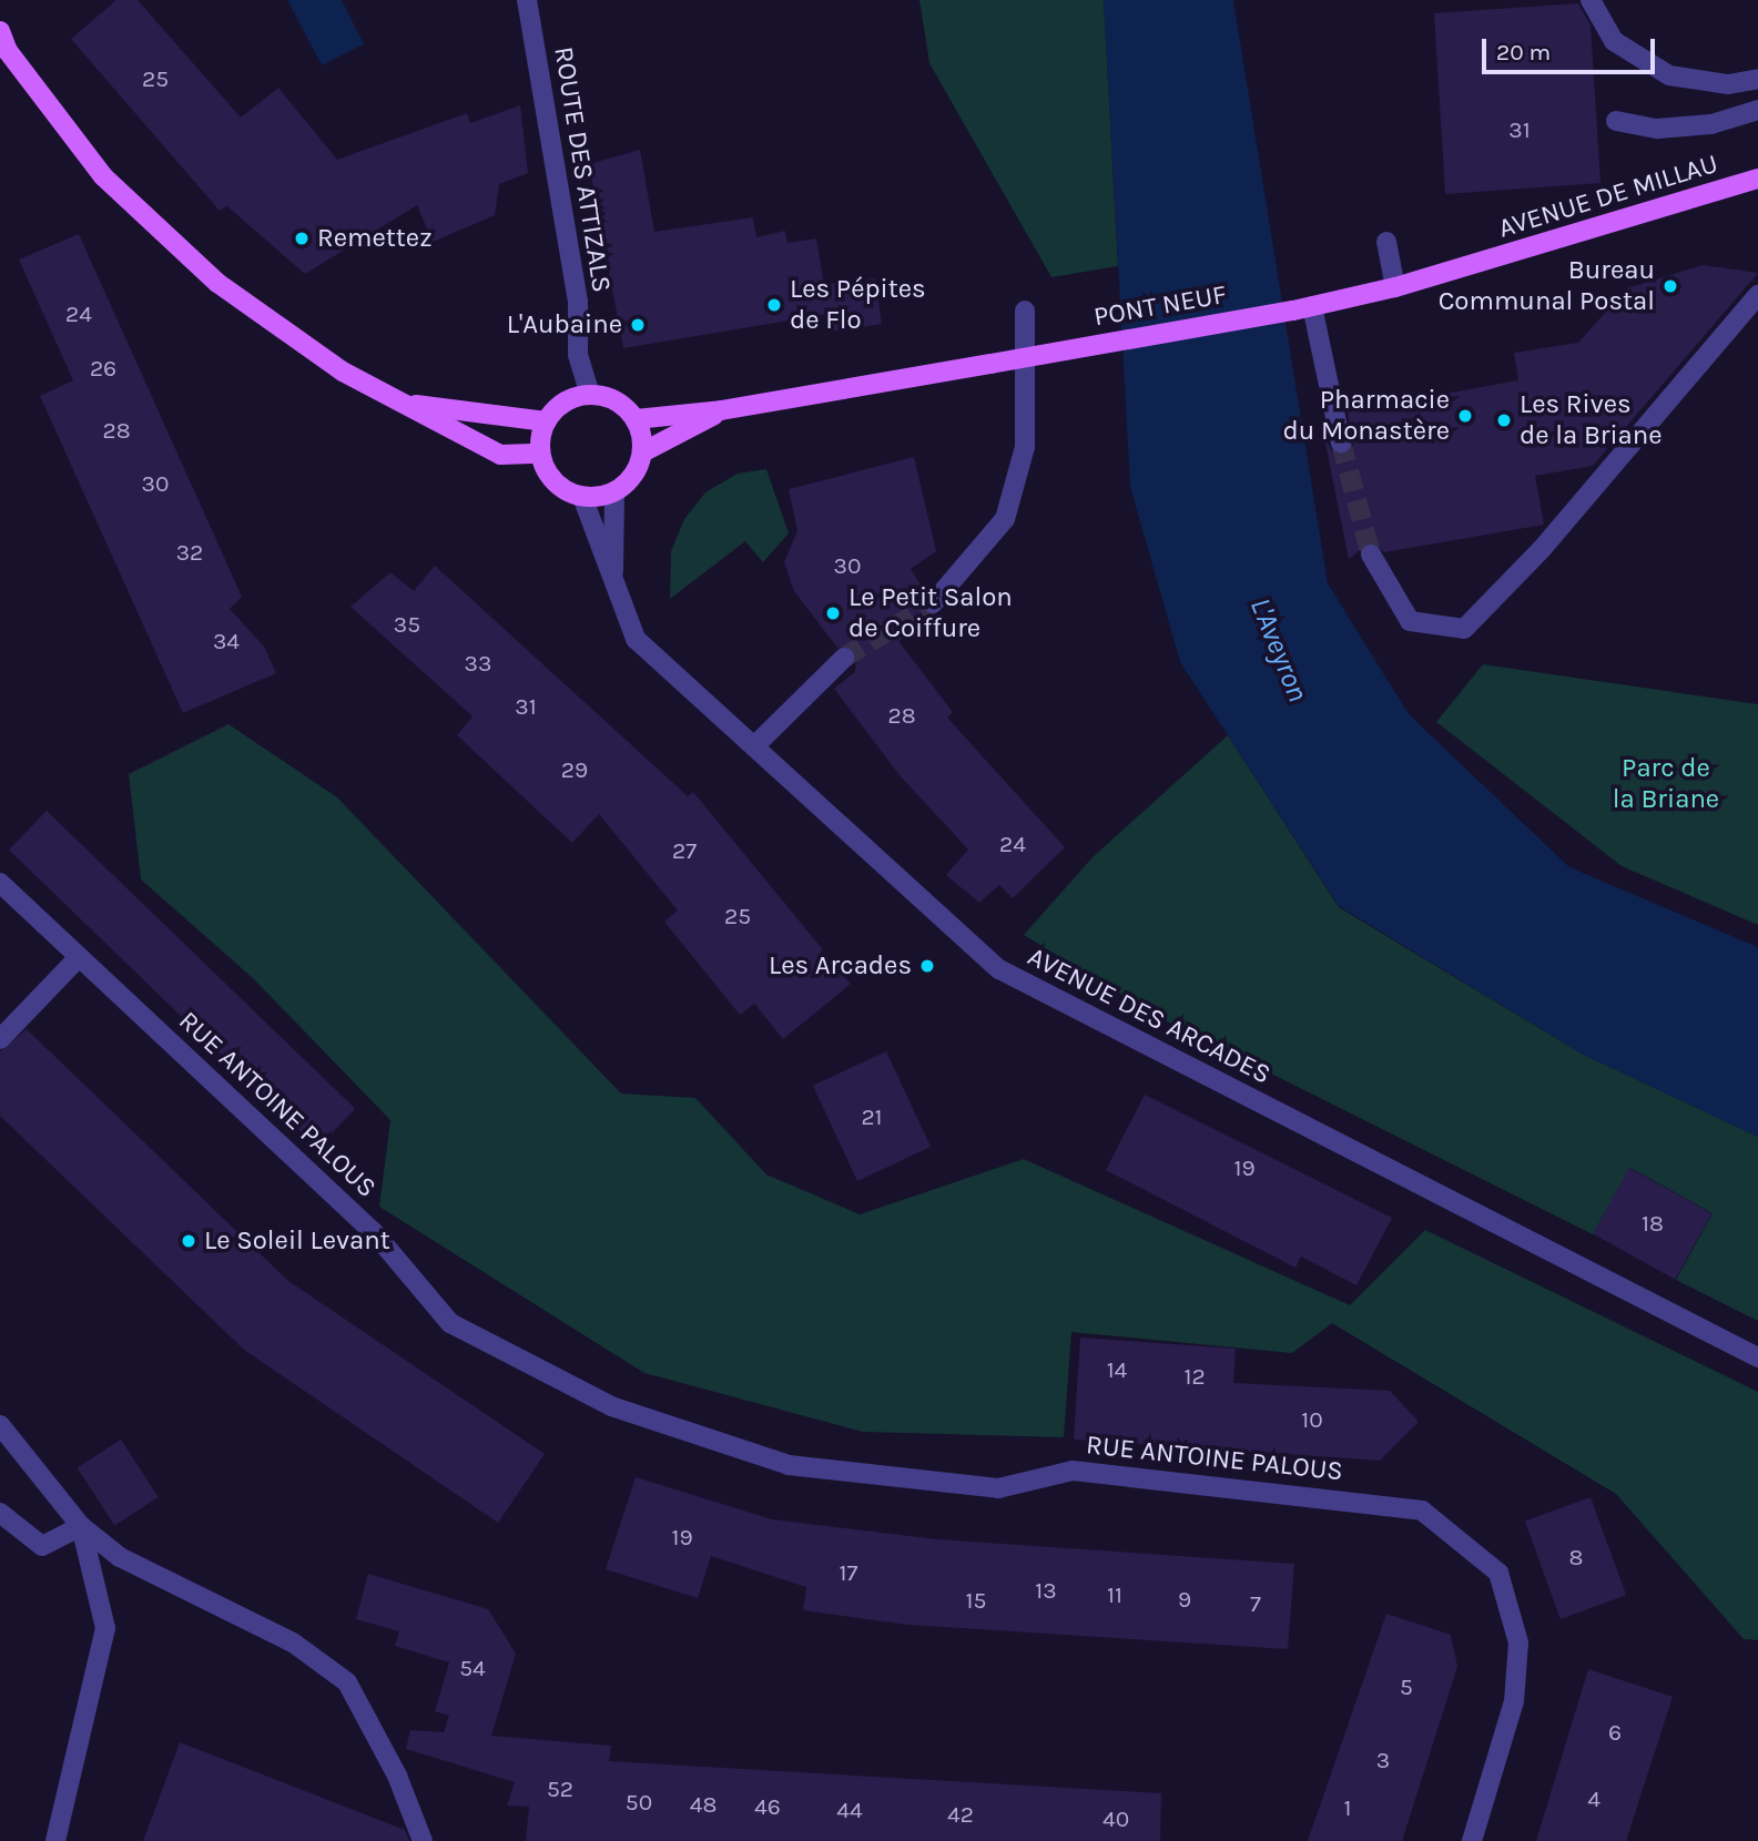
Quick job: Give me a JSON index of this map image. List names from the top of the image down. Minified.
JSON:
{"streets":{"main road":["AVENUE DE MILLAU","PONT NEUF"],"street":["ROUTE DES ATTIZALS","AVENUE DES ARCADES","RUE ANTOINE PALOUS"]},"crossings":[["ROUTE DES ATTIZALS","AVENUE DES ARCADES"],["AVENUE DE MILLAU","PONT NEUF"]],"water":["L'Aveyron"],"parks":["Parc de la Briane"],"places":["Remettez","Bureau Communal Postal","Les Pépites de Flo","L'Aubaine","Pharmacie du Monastère","Les Rives de la Briane","Le Petit Salon de Coiffure","Les Arcades","Le Soleil Levant"],"house_numbers":["25","31","24","26","28","30","32","30","35","34","33","31","28","29","24","27","25","21","19","18","14","12","10","19","8","17","13","11","9","15","7","54","5","6","3","52","4","50","48","46","1","44","42","40"],"scale_bar":"20 m"}
